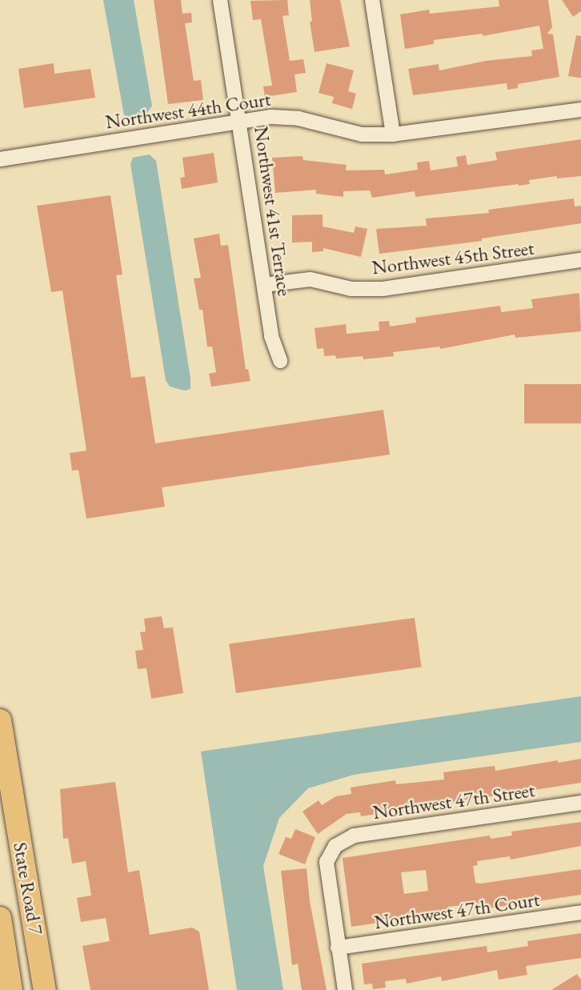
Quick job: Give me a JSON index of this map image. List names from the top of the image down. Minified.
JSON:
{"streets":{"main road":["State Road 7"],"street":["Northwest 44th Court","Northwest 41st Terrace","Northwest 45th Street","Northwest 47th Street","Northwest 47th Court"]},"crossings":[["Northwest 44th Court","Northwest 41st Terrace"],["Northwest 41st Terrace","Northwest 45th Street"],["Northwest 47th Street","Northwest 47th Court"]]}
